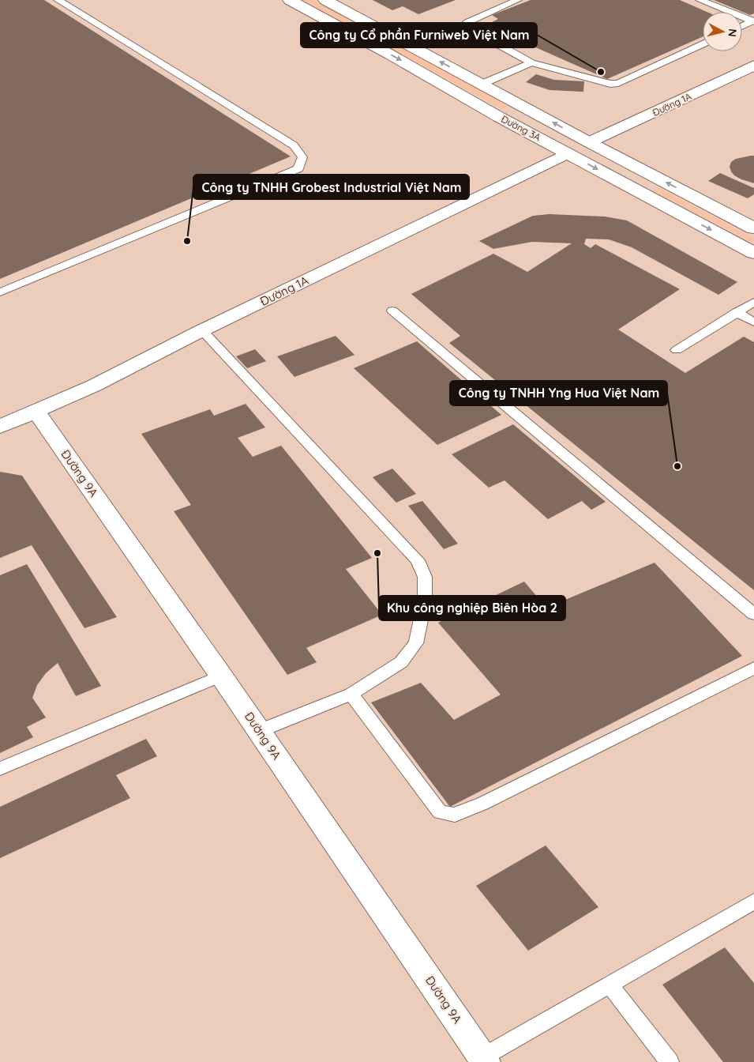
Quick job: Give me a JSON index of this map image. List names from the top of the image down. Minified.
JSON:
{"streets":{"street":["Đường 1A","Đường 3A","Đường 9A"]},"crossings":[["Đường 1A","Đường 3A"],["Đường 1A","Đường 9A"]],"places":["Công ty Cổ phần Furniweb Việt Nam","Công ty TNHH Grobest Industrial Việt Nam","Công ty TNHH Yng Hua Việt Nam","Khu công nghiệp Biên Hòa 2"],"north":"right"}
